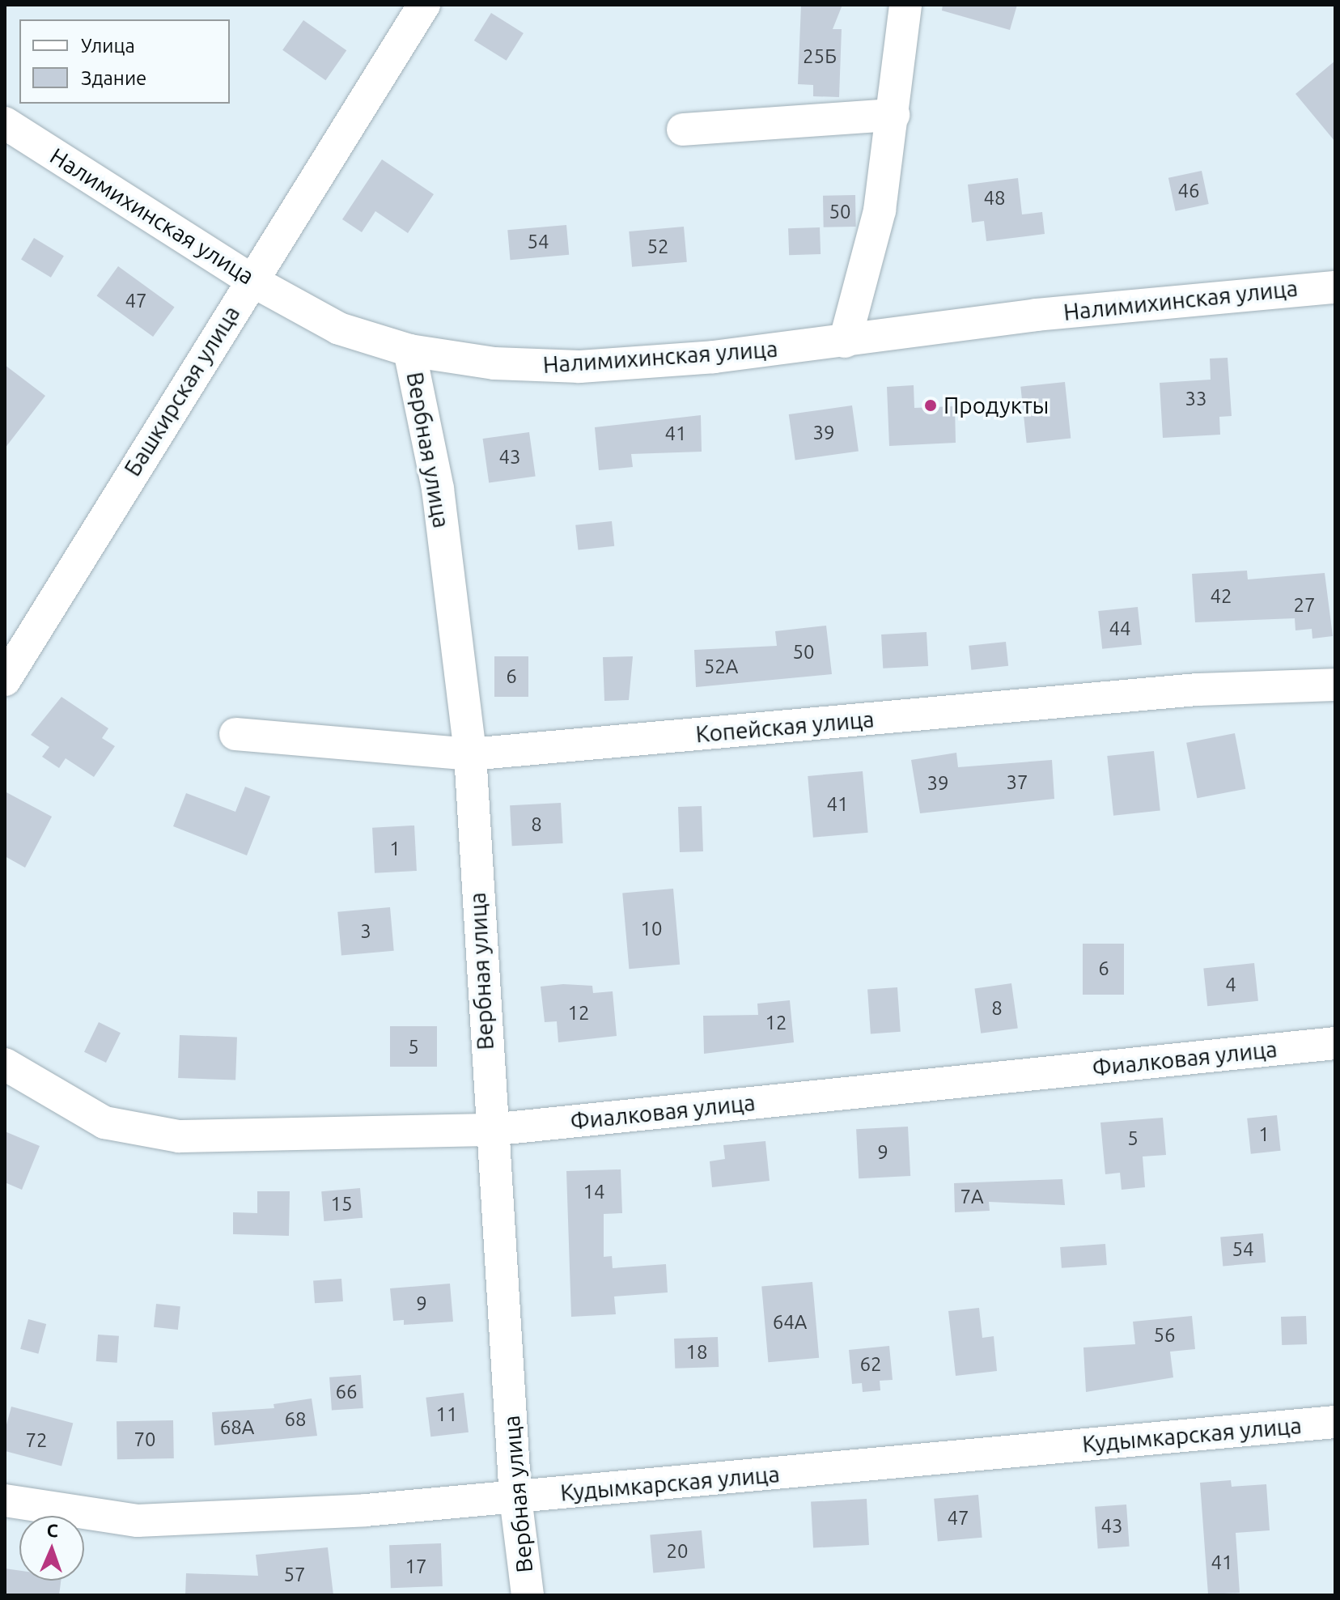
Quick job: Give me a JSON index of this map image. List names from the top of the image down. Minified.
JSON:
{"streets":{"street":["Налимихинская улица","Башкирская улица","Вербная улица","Копейская улица","Фиалковая улица","Кудымкарская улица"]},"crossings":[["Налимихинская улица","Башкирская улица"],["Налимихинская улица","Вербная улица"],["Вербная улица","Копейская улица"],["Вербная улица","Фиалковая улица"],["Вербная улица","Кудымкарская улица"]],"places":["Продукты"],"house_numbers":["25Б","46","48","50","54","52","47","33","39","41","43","42","27","44","50","52А","6","37","39","41","8","1","10","3","6","4","8","12","12","5","1","5","9","14","7А","15","54","9","64А","56","18","62","66","11","68","68А","70","72","47","43","20","41","17","57"],"legend":["Улица","Здание"],"north":"top"}
